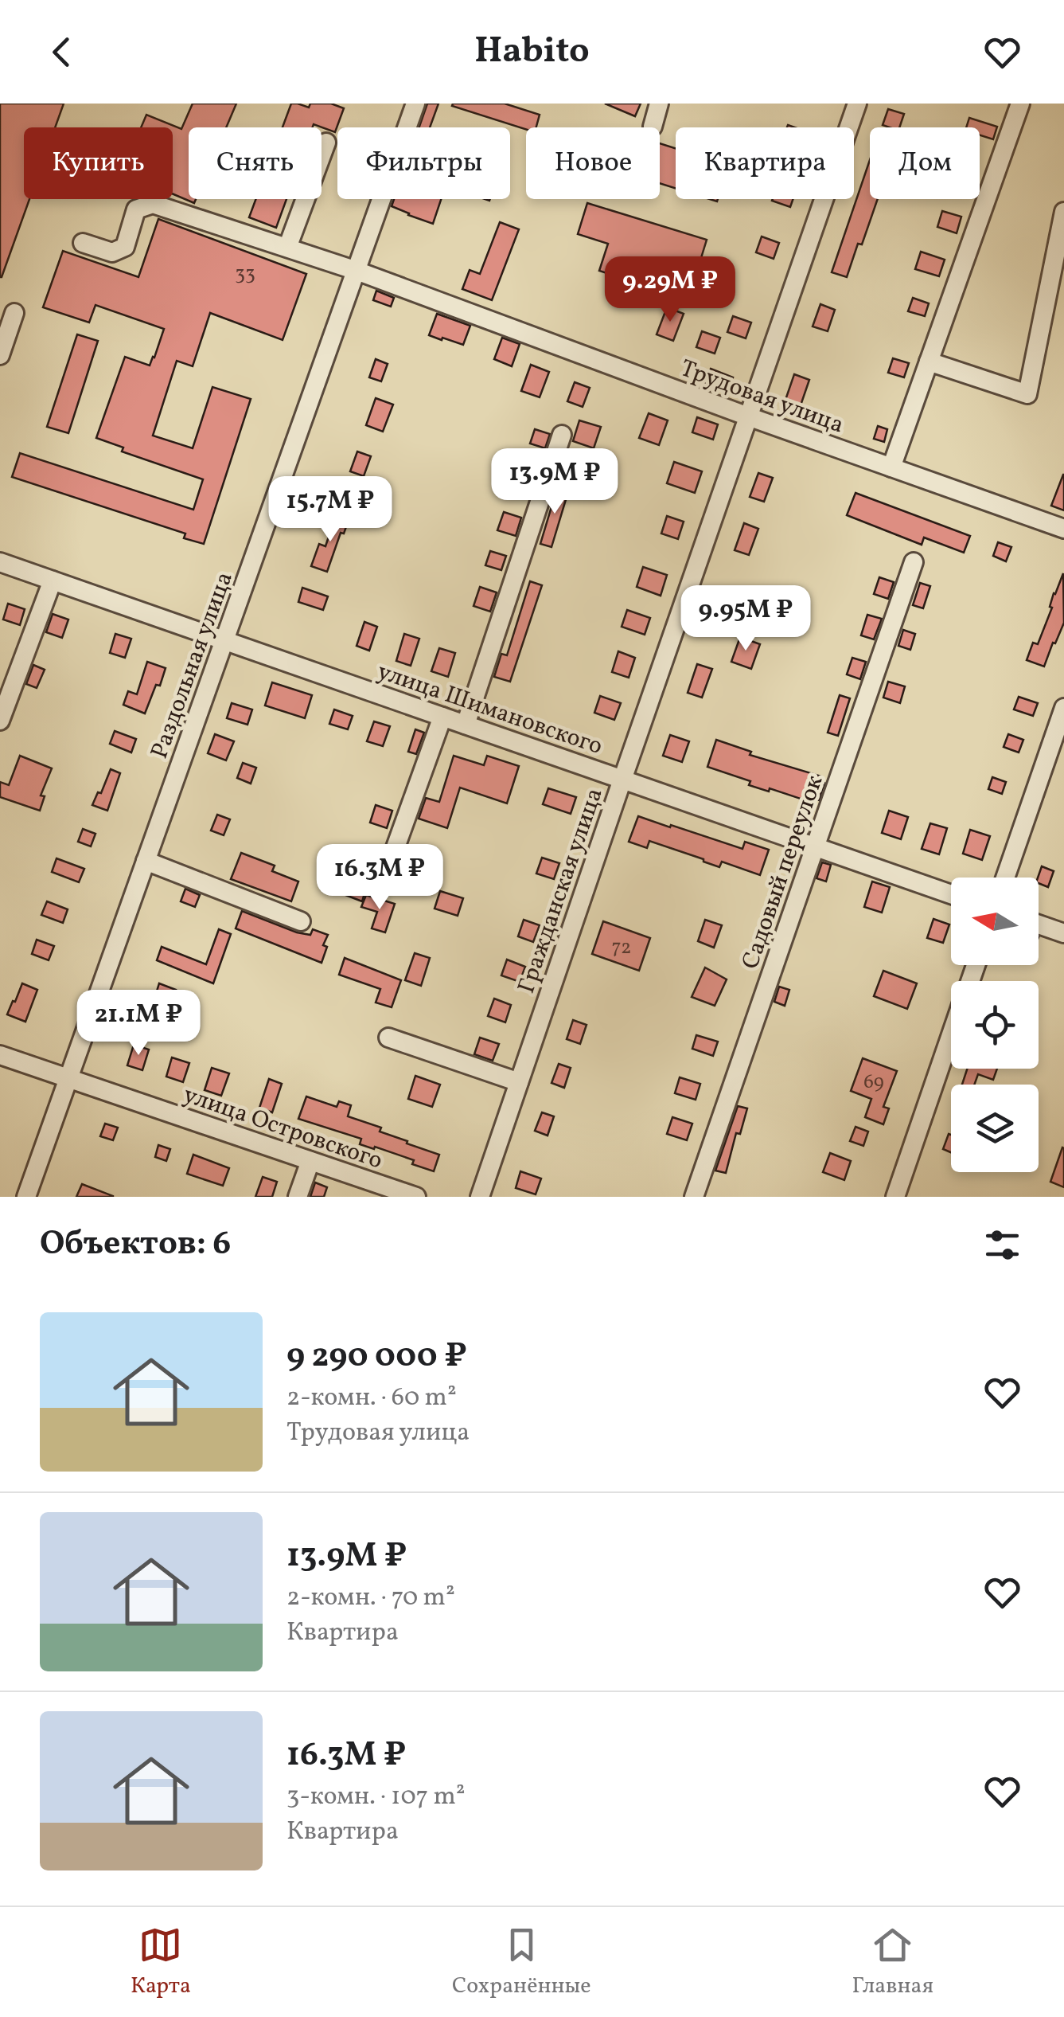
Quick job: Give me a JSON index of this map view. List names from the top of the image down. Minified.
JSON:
{"streets":{"street":["Трудовая улица","Раздольная улица","улица Шимановского","Садовый переулок","Гражданская улица","улица Островского"]},"crossings":[["Трудовая улица","Раздольная улица"],["Трудовая улица","Гражданская улица"],["Раздольная улица","улица Шимановского"],["Раздольная улица","улица Островского"],["улица Шимановского","Садовый переулок"],["улица Шимановского","Гражданская улица"]],"house_numbers":["33","72","69"],"north":"left","page":{"header":"Habito","chip":["Купить","Снять","Фильтры","Новое","Квартира","Дом"],"price":["9.29M ₽","13.9M ₽","15.7M ₽","9.95M ₽","16.3M ₽","21.1M ₽"],"heading":"Объектов: 6","list":[{"name":"9 290 000 ₽","note":"2-комн. · 60 m² · Трудовая улица"},{"name":"13.9M ₽","note":"2-комн. · 70 m² · Квартира"},{"name":"16.3M ₽","note":"3-комн. · 107 m² · Квартира"}],"tabs":["Карта","Сохранённые","Главная"]}}
